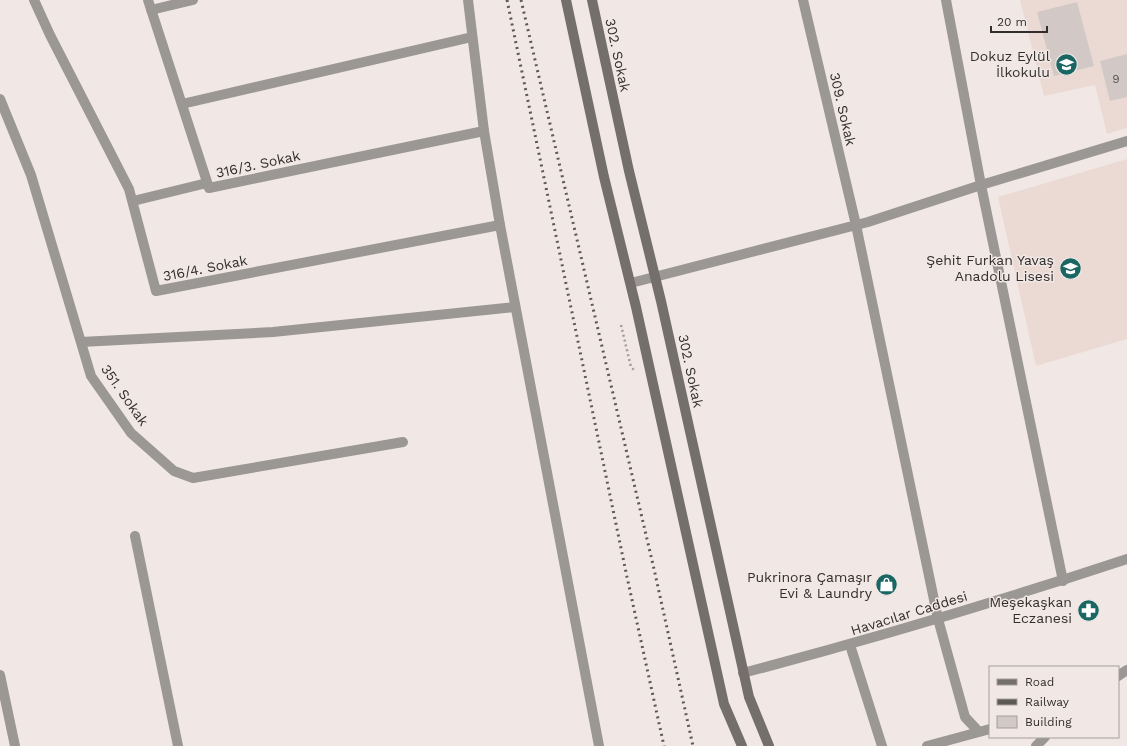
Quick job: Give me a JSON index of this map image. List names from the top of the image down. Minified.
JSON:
{"streets":{"main road":["302. Sokak"],"street":["309. Sokak","316/3. Sokak","316/4. Sokak","351. Sokak","Havacılar Caddesi"]},"crossings":[["302. Sokak","Havacılar Caddesi"],["309. Sokak","Havacılar Caddesi"]],"places":{"school or university":["Dokuz Eylül İlkokulu","Şehit Furkan Yavaş Anadolu Lisesi"],"shop":["Pukrinora Çamaşır Evi & Laundry"],"pharmacy":["Meşekaşkan Eczanesi"]},"house_numbers":["9"],"legend":["Road","Railway","Building"],"scale_bar":"20 m"}
